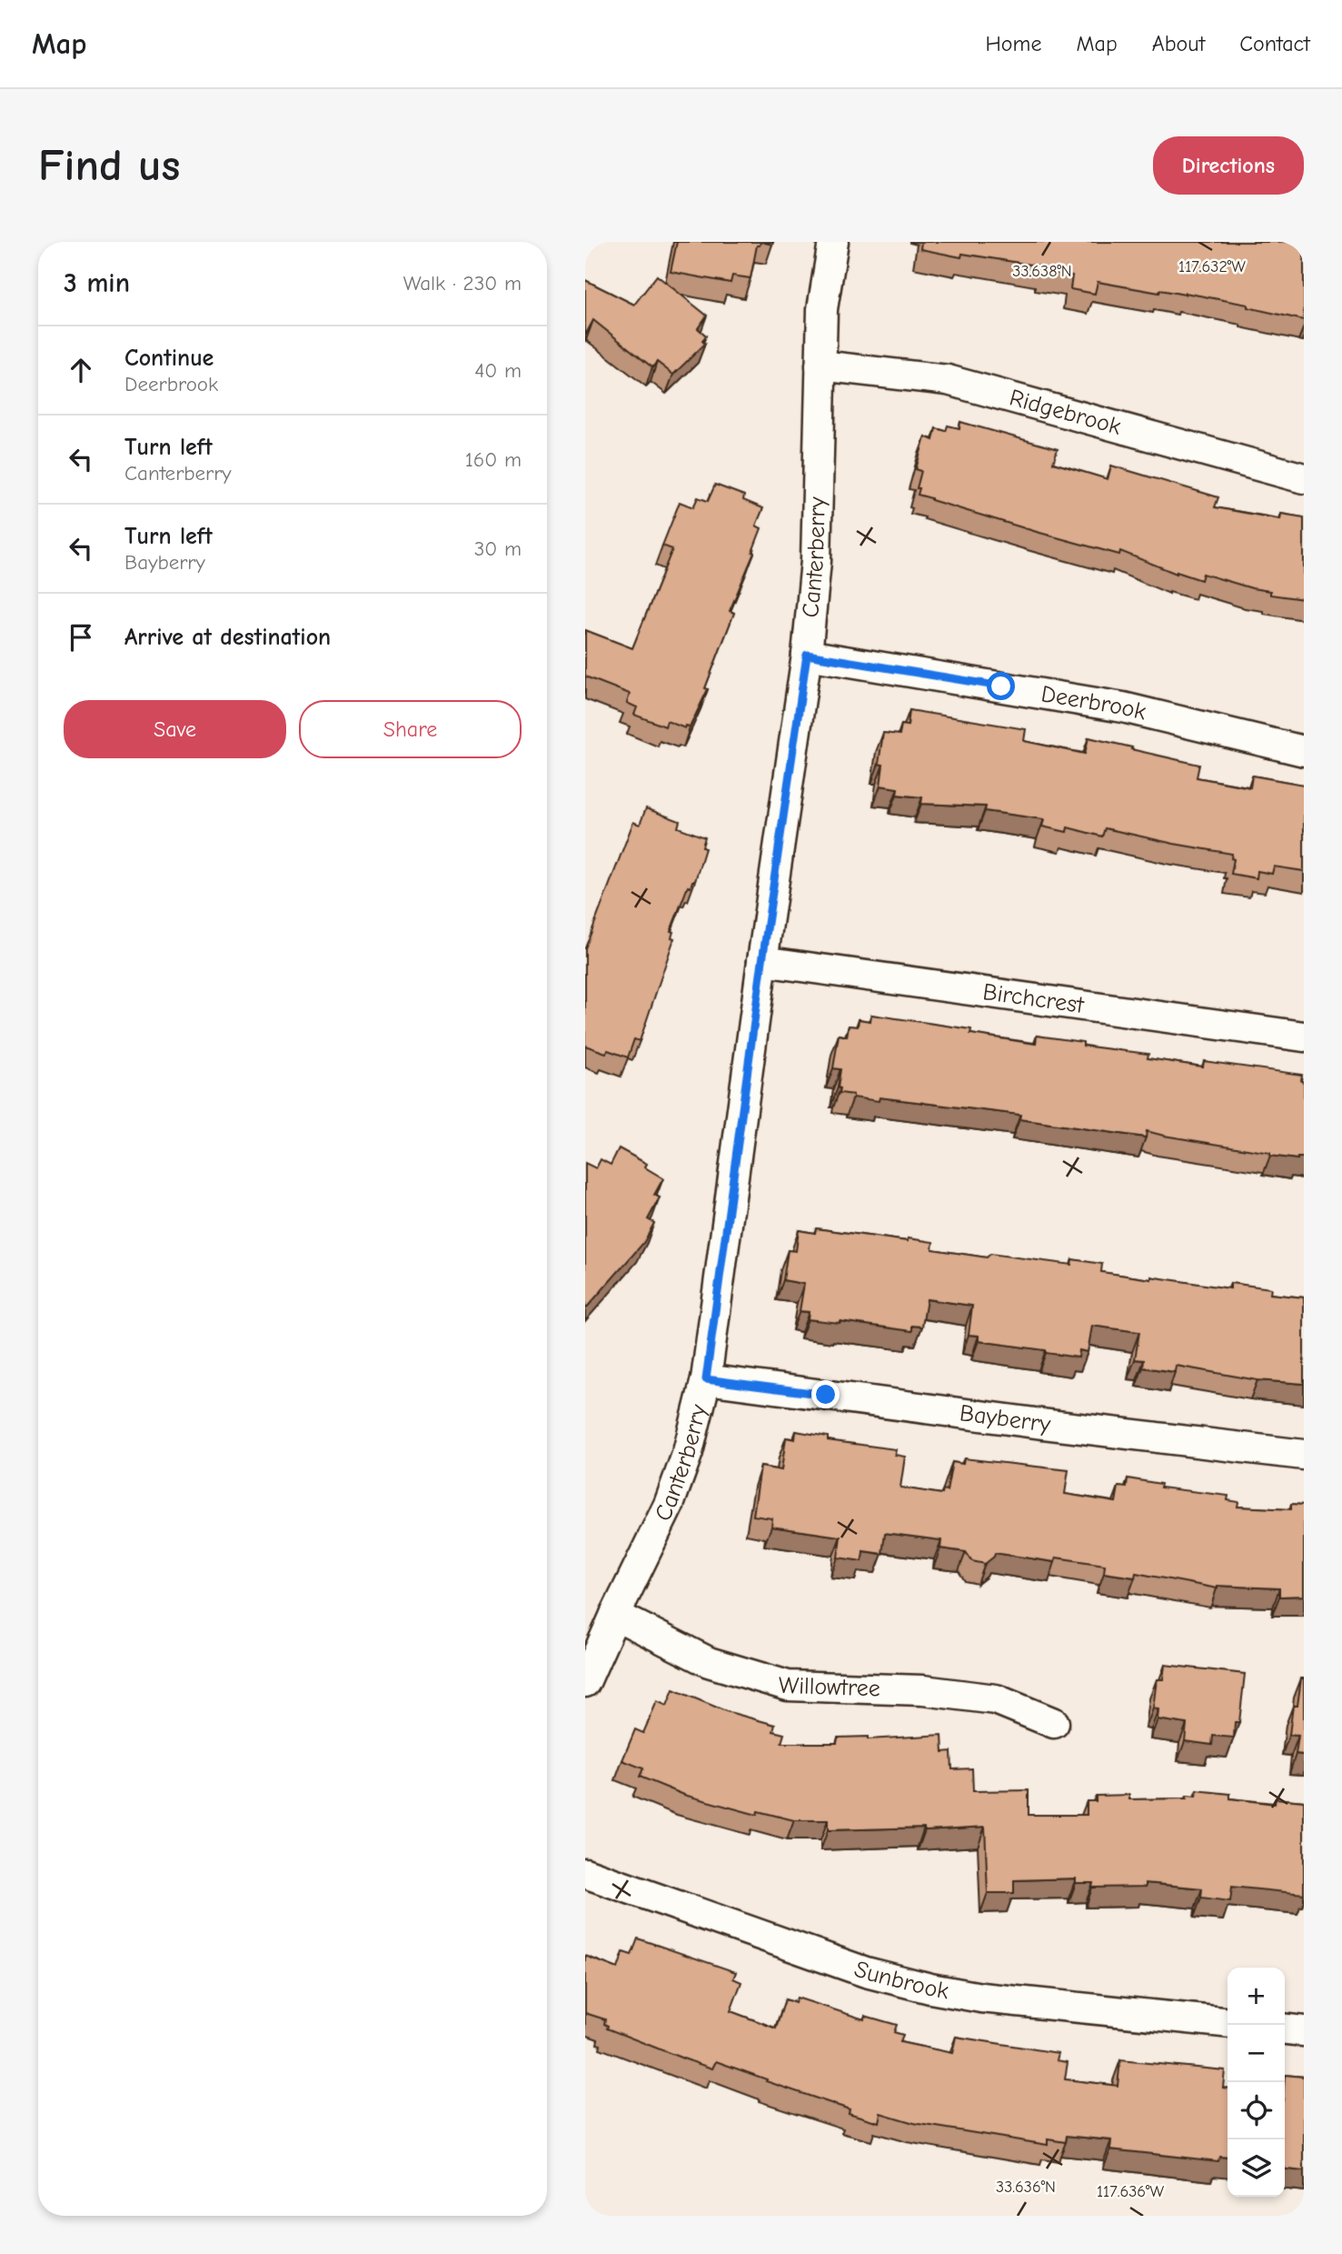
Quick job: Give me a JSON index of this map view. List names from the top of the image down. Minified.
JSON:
{"streets":{"street":["Ridgebrook","Canterberry","Deerbrook","Birchcrest","Bayberry","Willowtree","Sunbrook"]},"crossings":[["Ridgebrook","Canterberry"],["Canterberry","Deerbrook"],["Canterberry","Birchcrest"],["Canterberry","Bayberry"],["Canterberry","Willowtree"]],"page":{"header":"Map","nav":["Home","Map","About","Contact"],"buttons":["Directions",["Save","Share"]],"title":"Find us","heading":["3 min","Walk · 230 m"],"list":[["Continue","Deerbrook","40 m"],["Turn left","Canterberry","160 m"],["Turn left","Bayberry","30 m"],"Arrive at destination"],"map_buttons":["+","−"]},"coordinates":["117.632°W","33.638°N","33.636°N","117.636°W"]}
